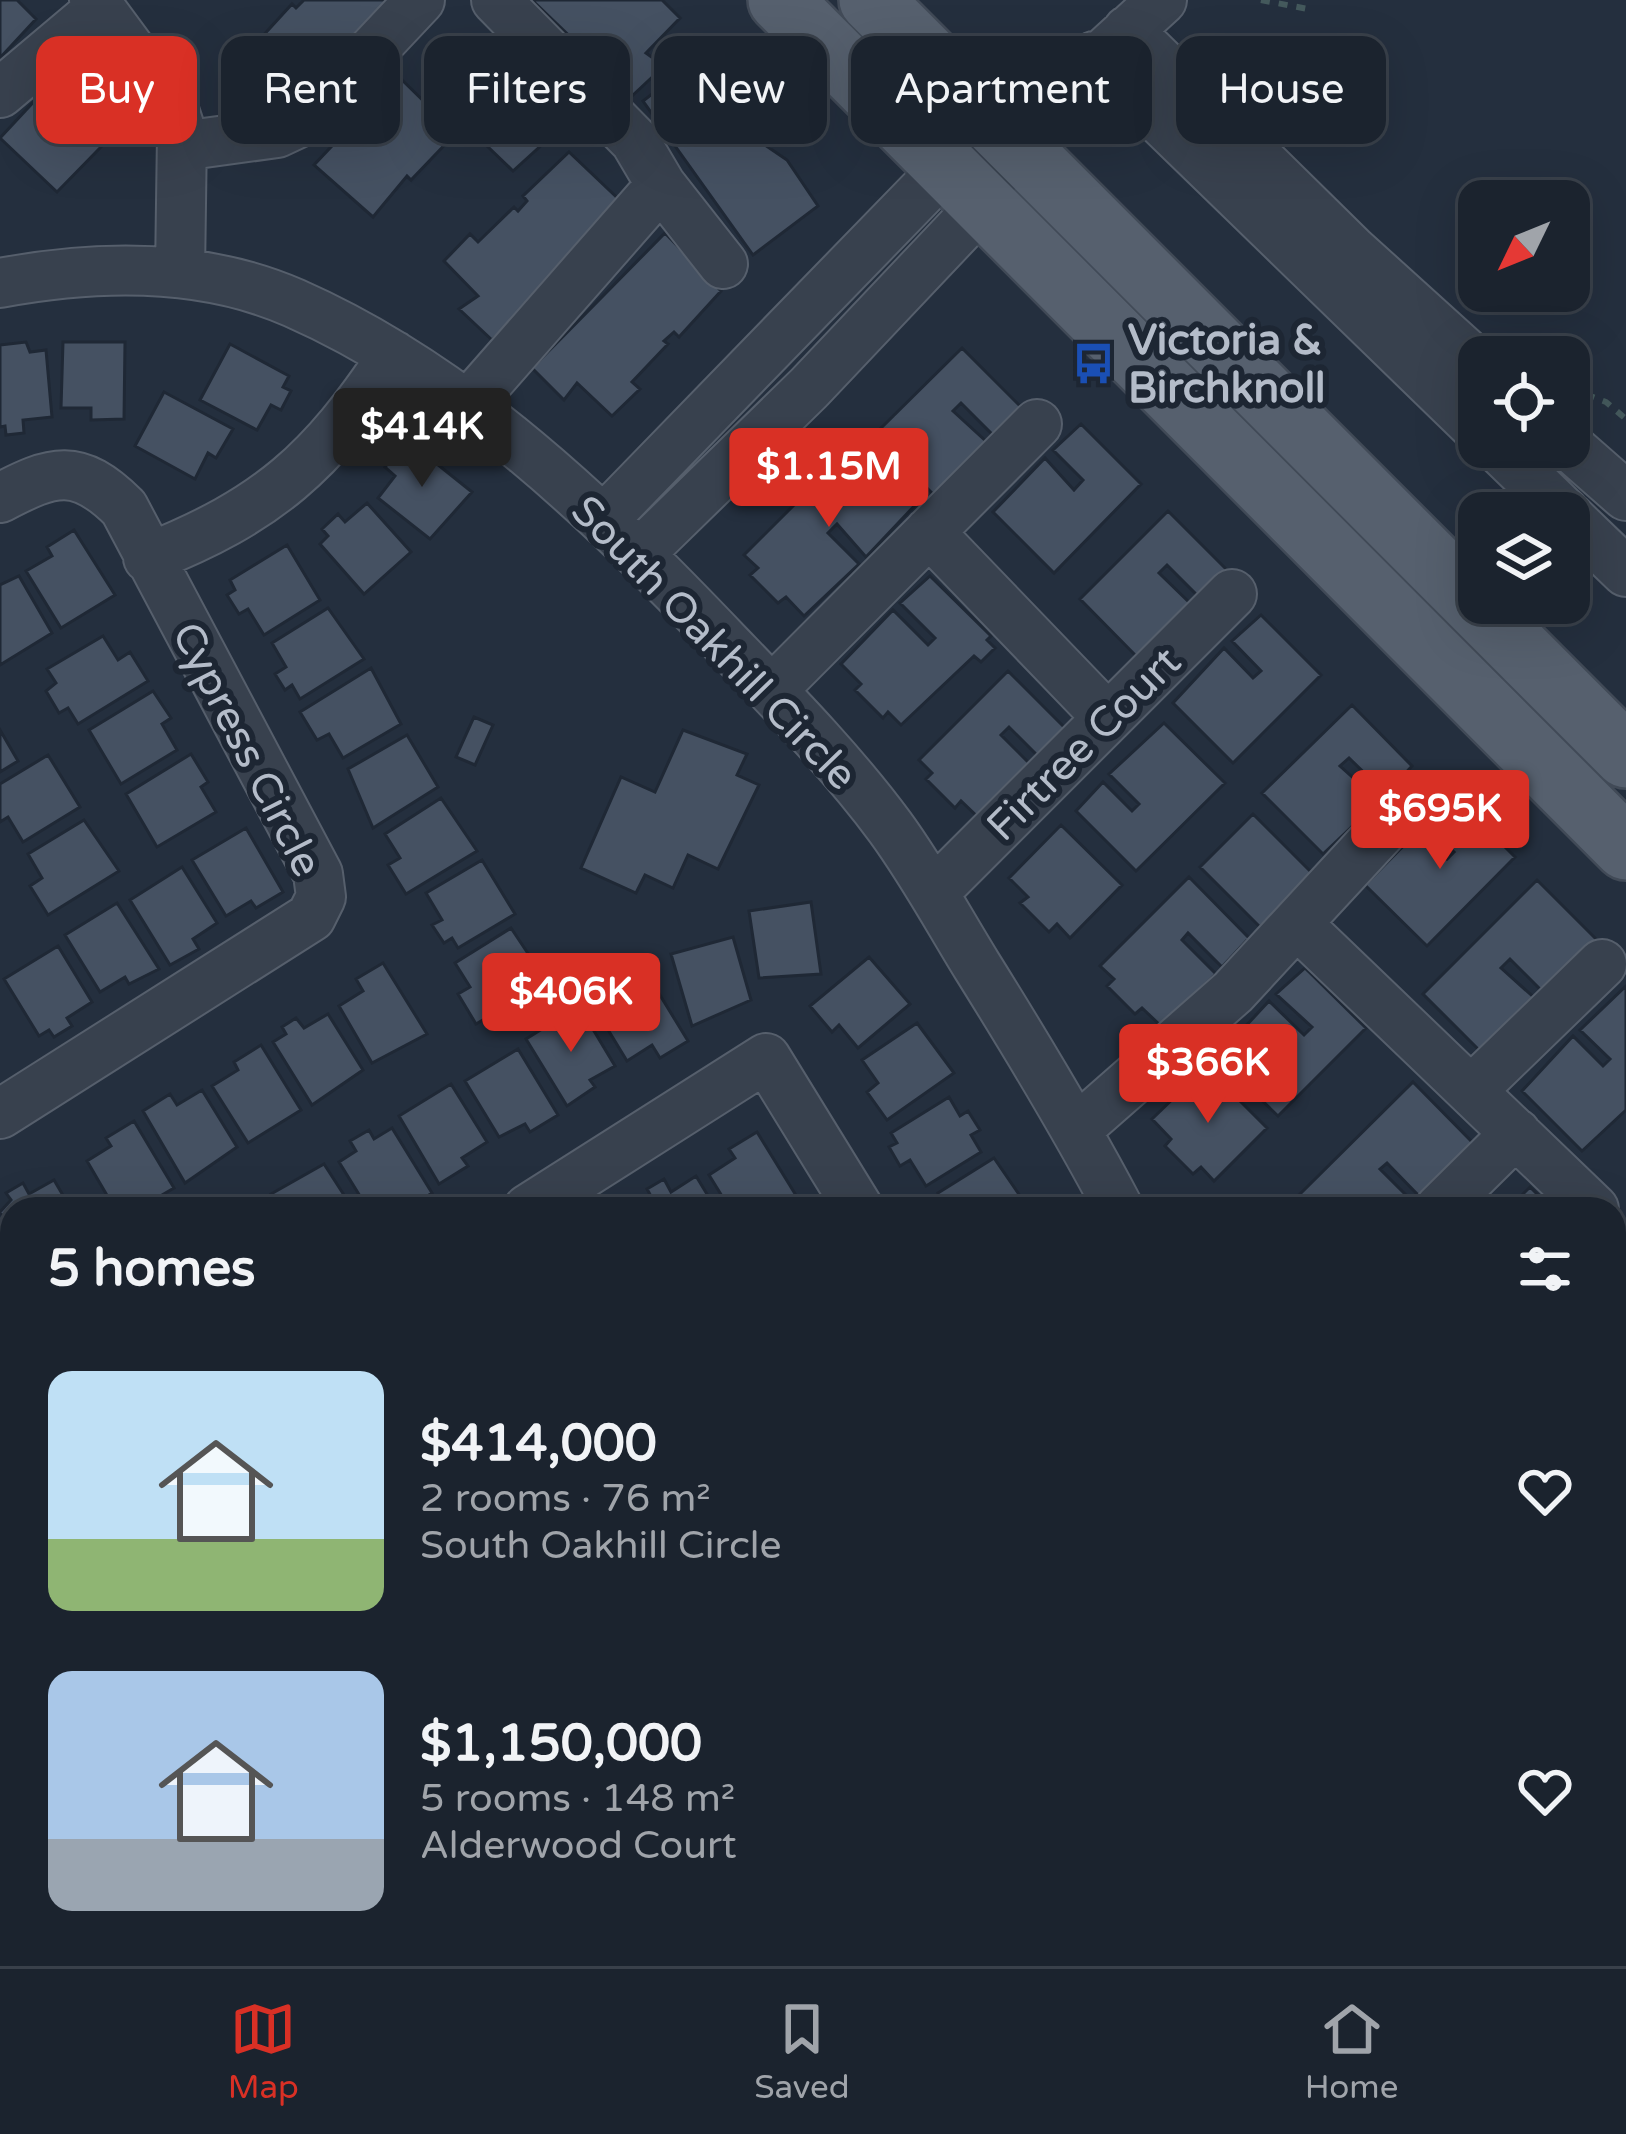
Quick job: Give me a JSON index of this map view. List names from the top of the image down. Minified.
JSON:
{"streets":{"street":["South Oakhill Circle","Firtree Court","Cypress Circle"]},"crossings":[["South Oakhill Circle","Firtree Court"]],"places":{"bus stop":["Victoria & Birchknoll"]},"north":"bottom left","page":{"chip":["Buy","Rent","Filters","New","Apartment","House"],"price":["$414K","$1.15M","$695K","$406K","$366K"],"heading":"5 homes","list":[{"name":"$414,000","note":"2 rooms · 76 m² · South Oakhill Circle"},{"name":"$1,150,000","note":"5 rooms · 148 m² · Alderwood Court"}],"tabs":["Map","Saved","Home"]}}
